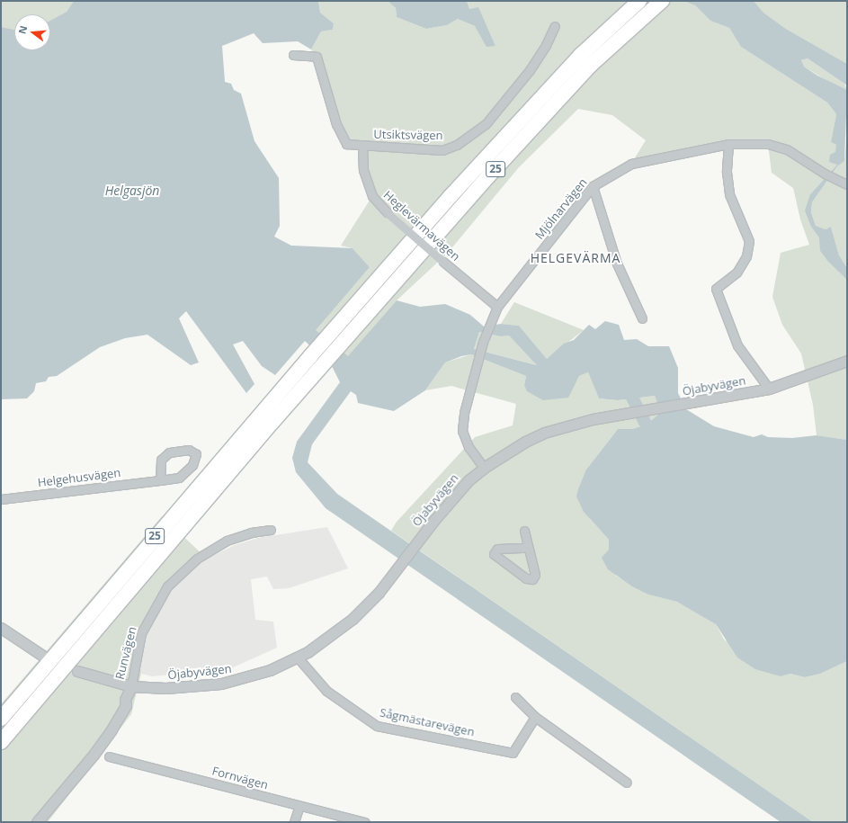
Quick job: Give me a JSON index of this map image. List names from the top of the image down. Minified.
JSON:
{"streets":{"highway":["25"],"street":["Utsiktsvägen","Mjölnarvägen","Heglevärmavägen","Öjabyvägen","Helgehusvägen","Runvägen","Sågmästarevägen","Fornvägen"]},"crossings":[["Utsiktsvägen","Heglevärmavägen"],["Mjölnarvägen","Heglevärmavägen"],["Mjölnarvägen","Öjabyvägen"],["Öjabyvägen","Runvägen"],["Öjabyvägen","Sågmästarevägen"]],"districts":["HELGEVÄRMA"],"water":["Helgasjön"],"north":"left"}
